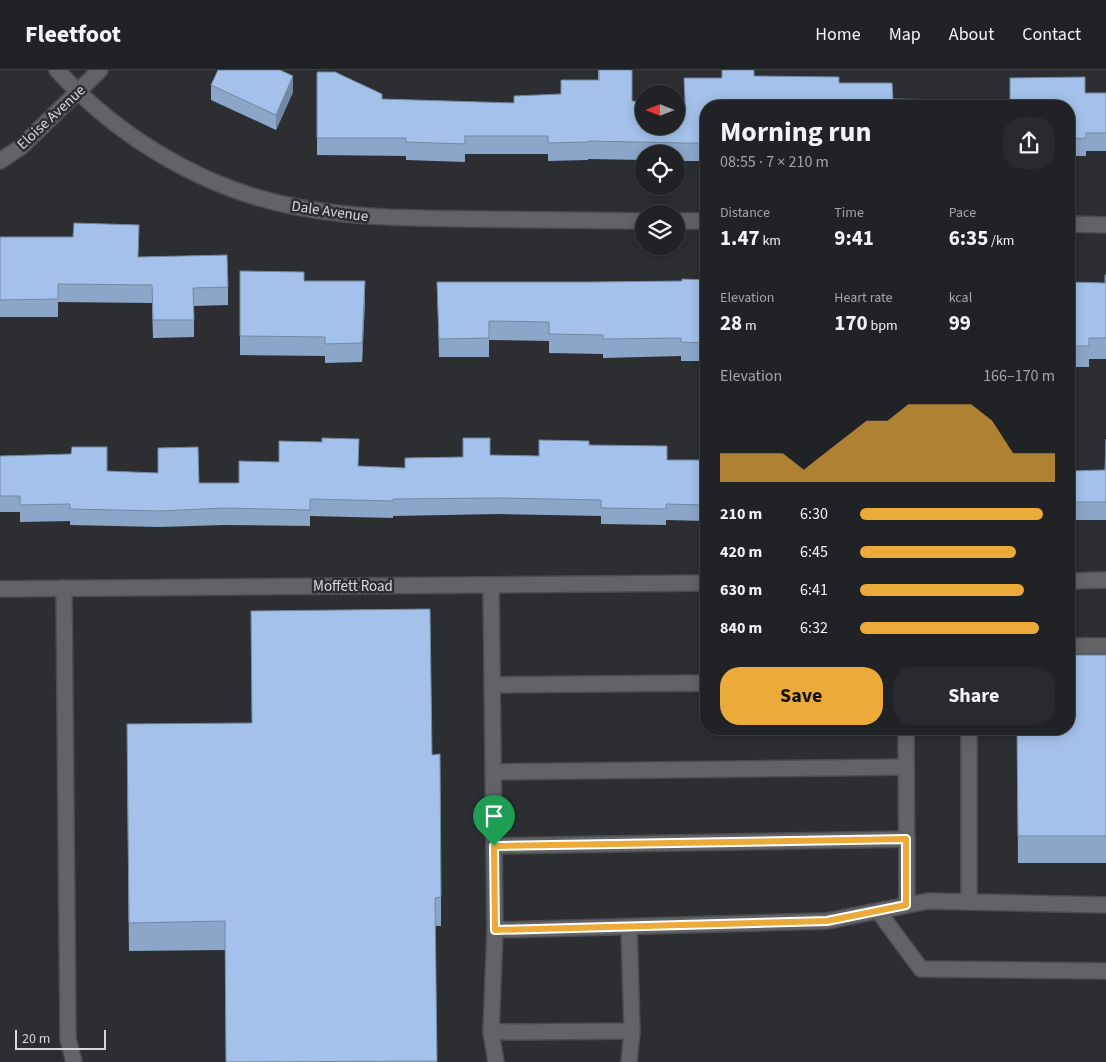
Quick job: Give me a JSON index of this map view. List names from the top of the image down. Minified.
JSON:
{"streets":{"street":["Eloise Avenue","Dale Avenue","Moffett Road"]},"crossings":[["Eloise Avenue","Dale Avenue"]],"scale_bar":"20 m","north":"left","page":{"header":"Fleetfoot","nav":["Home","Map","About","Contact"],"heading":["Morning run","08:55 · 7 × 210 m"],"stats":[["Distance","1.47 km"],["Time","9:41"],["Pace","6:35 /km"],["Elevation","28 m"],["Heart rate","170 bpm"],["kcal","99"]],"chart":["Elevation","166–170 m"],"list":[{"name":"210 m","note":"6:30"},{"name":"420 m","note":"6:45"},{"name":"630 m","note":"6:41"},{"name":"840 m","note":"6:32"}],"buttons":["Save","Share"],"scale":"20 m"}}
